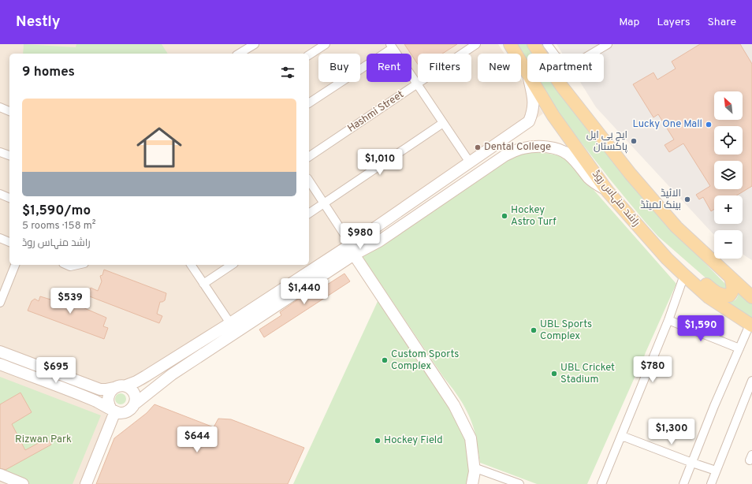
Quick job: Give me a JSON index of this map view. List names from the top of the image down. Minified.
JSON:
{"streets":{"main road":["راشد منہاس روڈ"],"street":["Hashmi Street"]},"parks":["Rizwan Park"],"places":["Lucky One Mall","ایچ بی ایل پاکستان","Dental College","الائیڈ بینک لمیٹڈ","Hockey Astro Turf","UBL Sports Complex","Custom Sports Complex","UBL Cricket Stadium","Hockey Field"],"north":"top left","page":{"header":"Nestly","nav":["Map","Layers","Share"],"chip":["Buy","Rent","Filters","New","Apartment"],"heading":"9 homes","map_buttons":["+","−"],"list":[{"name":"$1,590/mo","note":"5 rooms · 158 m² · راشد منہاس روڈ"}],"price":["$1,010","$980","$1,440","$539","$1,590","$780","$695","$1,300","$644"]}}
